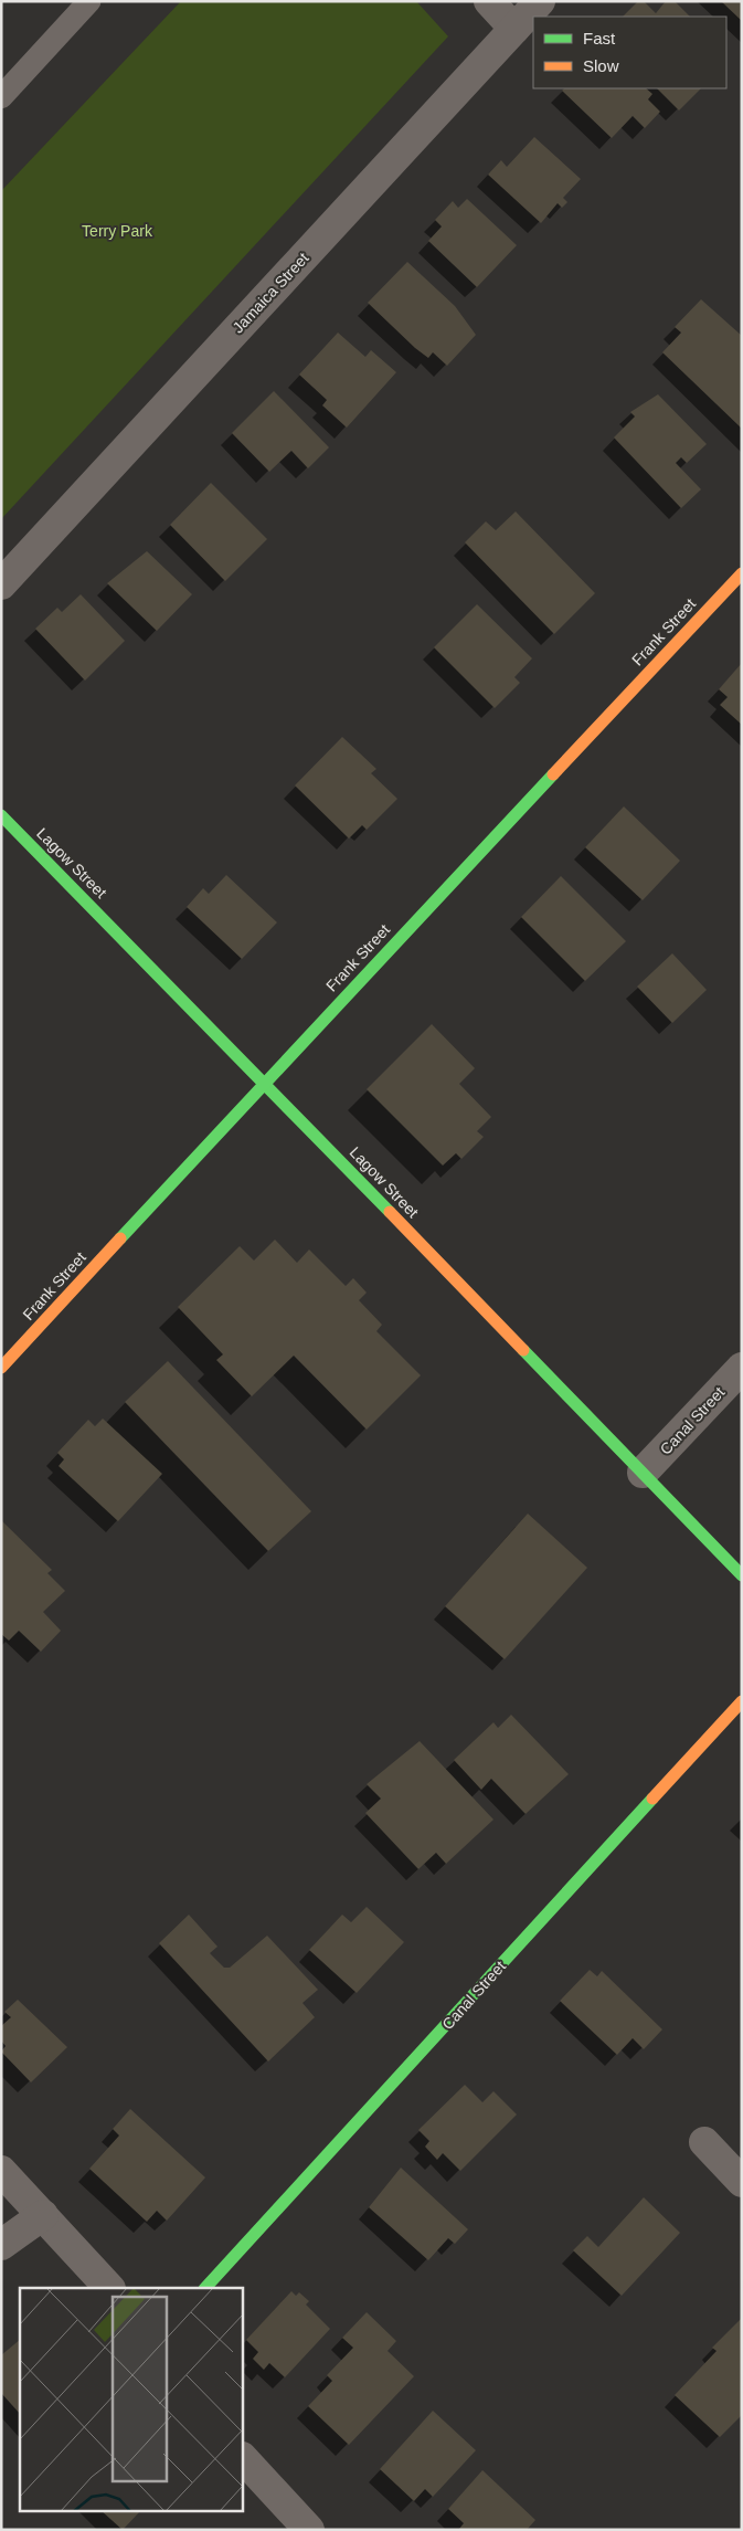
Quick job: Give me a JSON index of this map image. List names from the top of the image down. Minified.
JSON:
{"streets":{"street":["Jamaica Street","Frank Street","Lagow Street","Canal Street"]},"crossings":[["Frank Street","Lagow Street"],["Lagow Street","Canal Street"]],"parks":["Terry Park"],"legend":["Fast","Slow"]}
